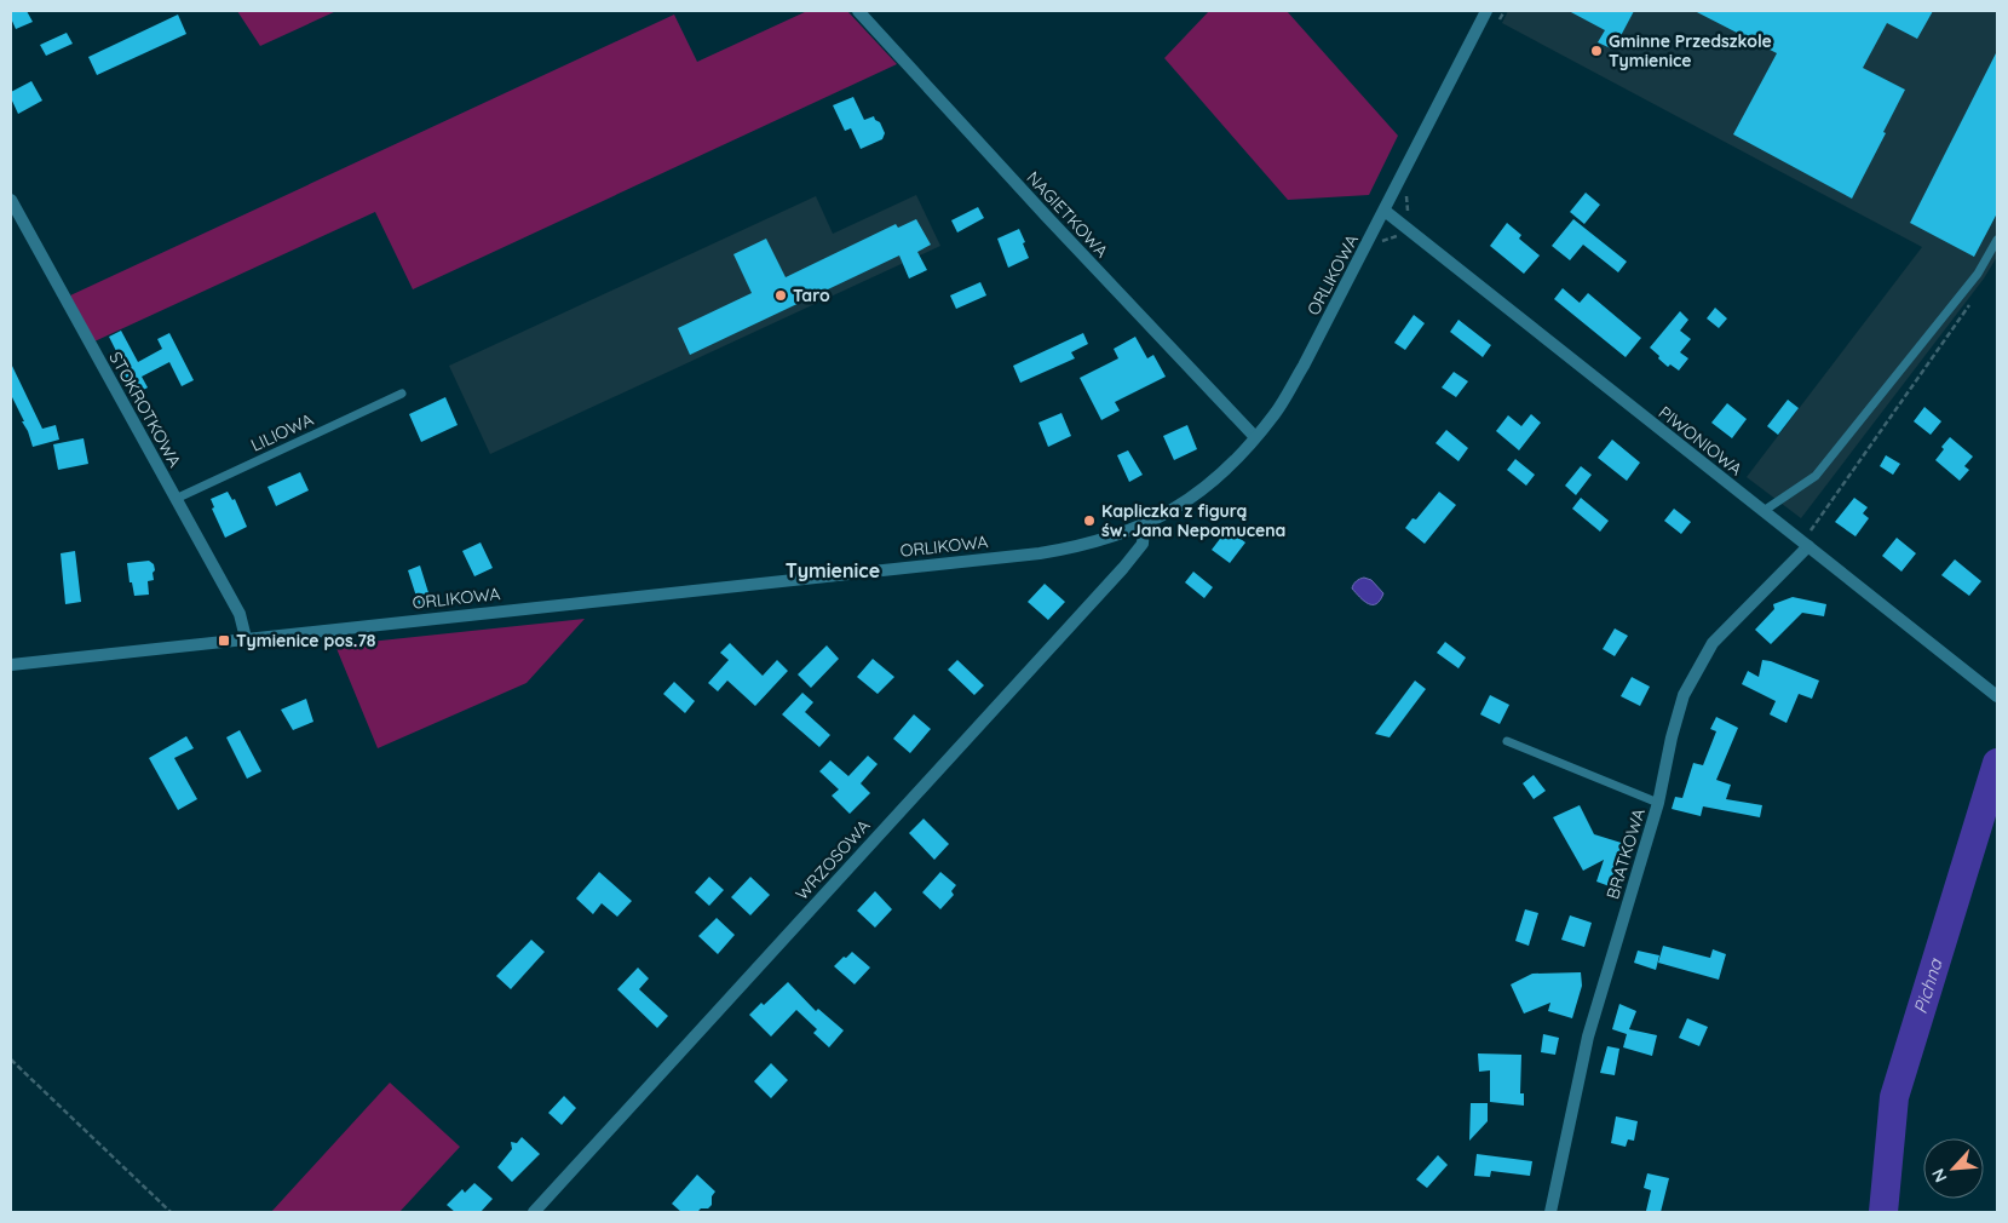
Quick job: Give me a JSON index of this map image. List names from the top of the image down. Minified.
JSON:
{"streets":{"street":["NAGIETKOWA","ORLIKOWA","STOKROTKOWA","PIWONIOWA","BRATKOWA","WRZOSOWA"],"lane":["LILIOWA"]},"crossings":[["NAGIETKOWA","ORLIKOWA"],["ORLIKOWA","STOKROTKOWA"],["ORLIKOWA","PIWONIOWA"],["ORLIKOWA","WRZOSOWA"],["STOKROTKOWA","LILIOWA"],["PIWONIOWA","BRATKOWA"]],"districts":["Tymienice"],"water":["Pichna"],"places":{"other":["Gminne Przedszkole Tymienice","Taro","Kapliczka z figurą św. Jana Nepomucena"],"transit":["Tymienice pos.78"]},"north":"bottom left"}
